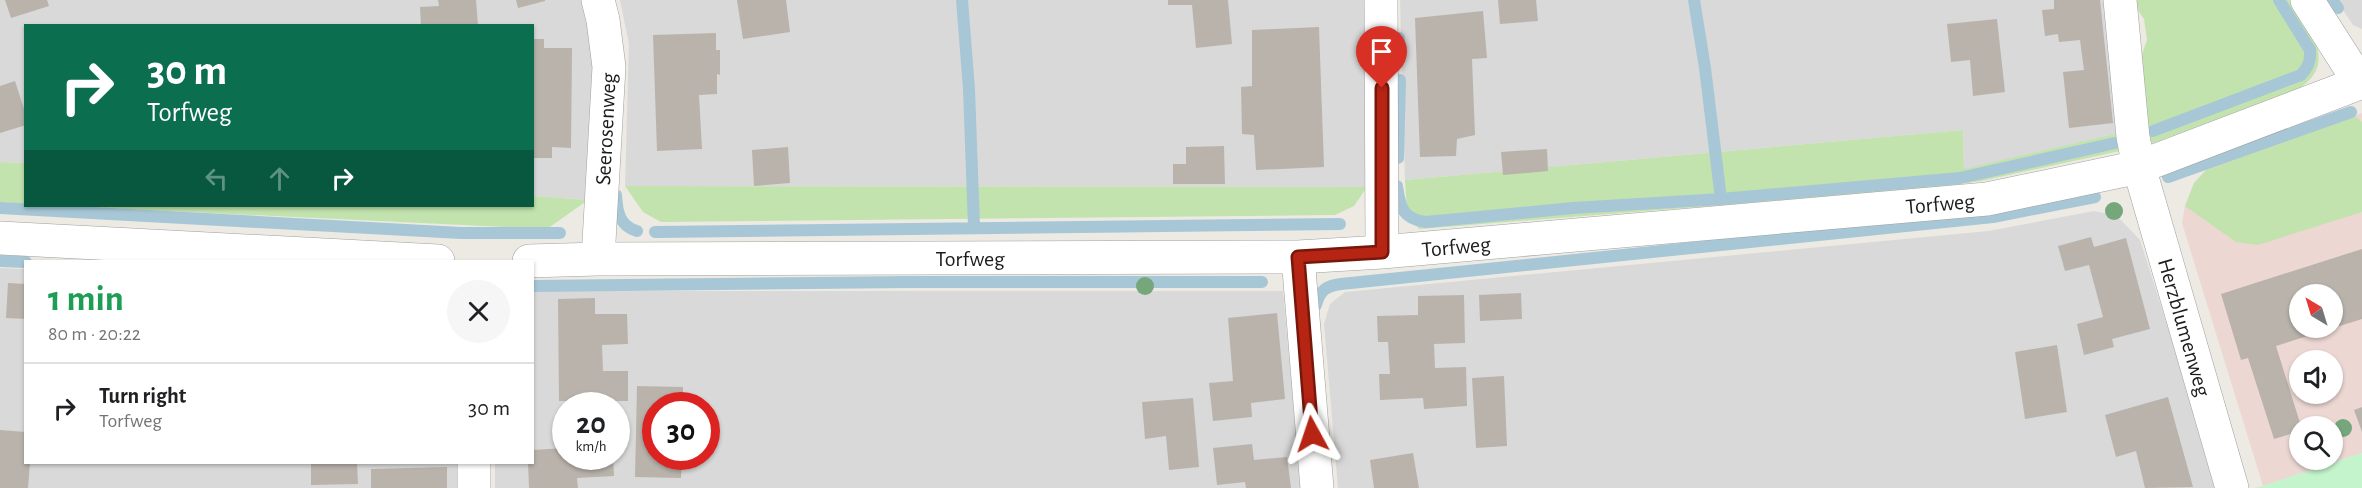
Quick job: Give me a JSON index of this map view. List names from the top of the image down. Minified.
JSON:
{"streets":{"street":["Seerosenweg","Torfweg","Herzblumenweg"]},"crossings":[["Seerosenweg","Torfweg"],["Torfweg","Herzblumenweg"]],"north":"top left","page":{"turn":["30 m","Torfweg"],"heading":["1 min","80 m · 20:22"],"list":[{"name":"Turn right","note":"Torfweg","value":"30 m"}],"speed":"20 km/h","limit":"30"}}
